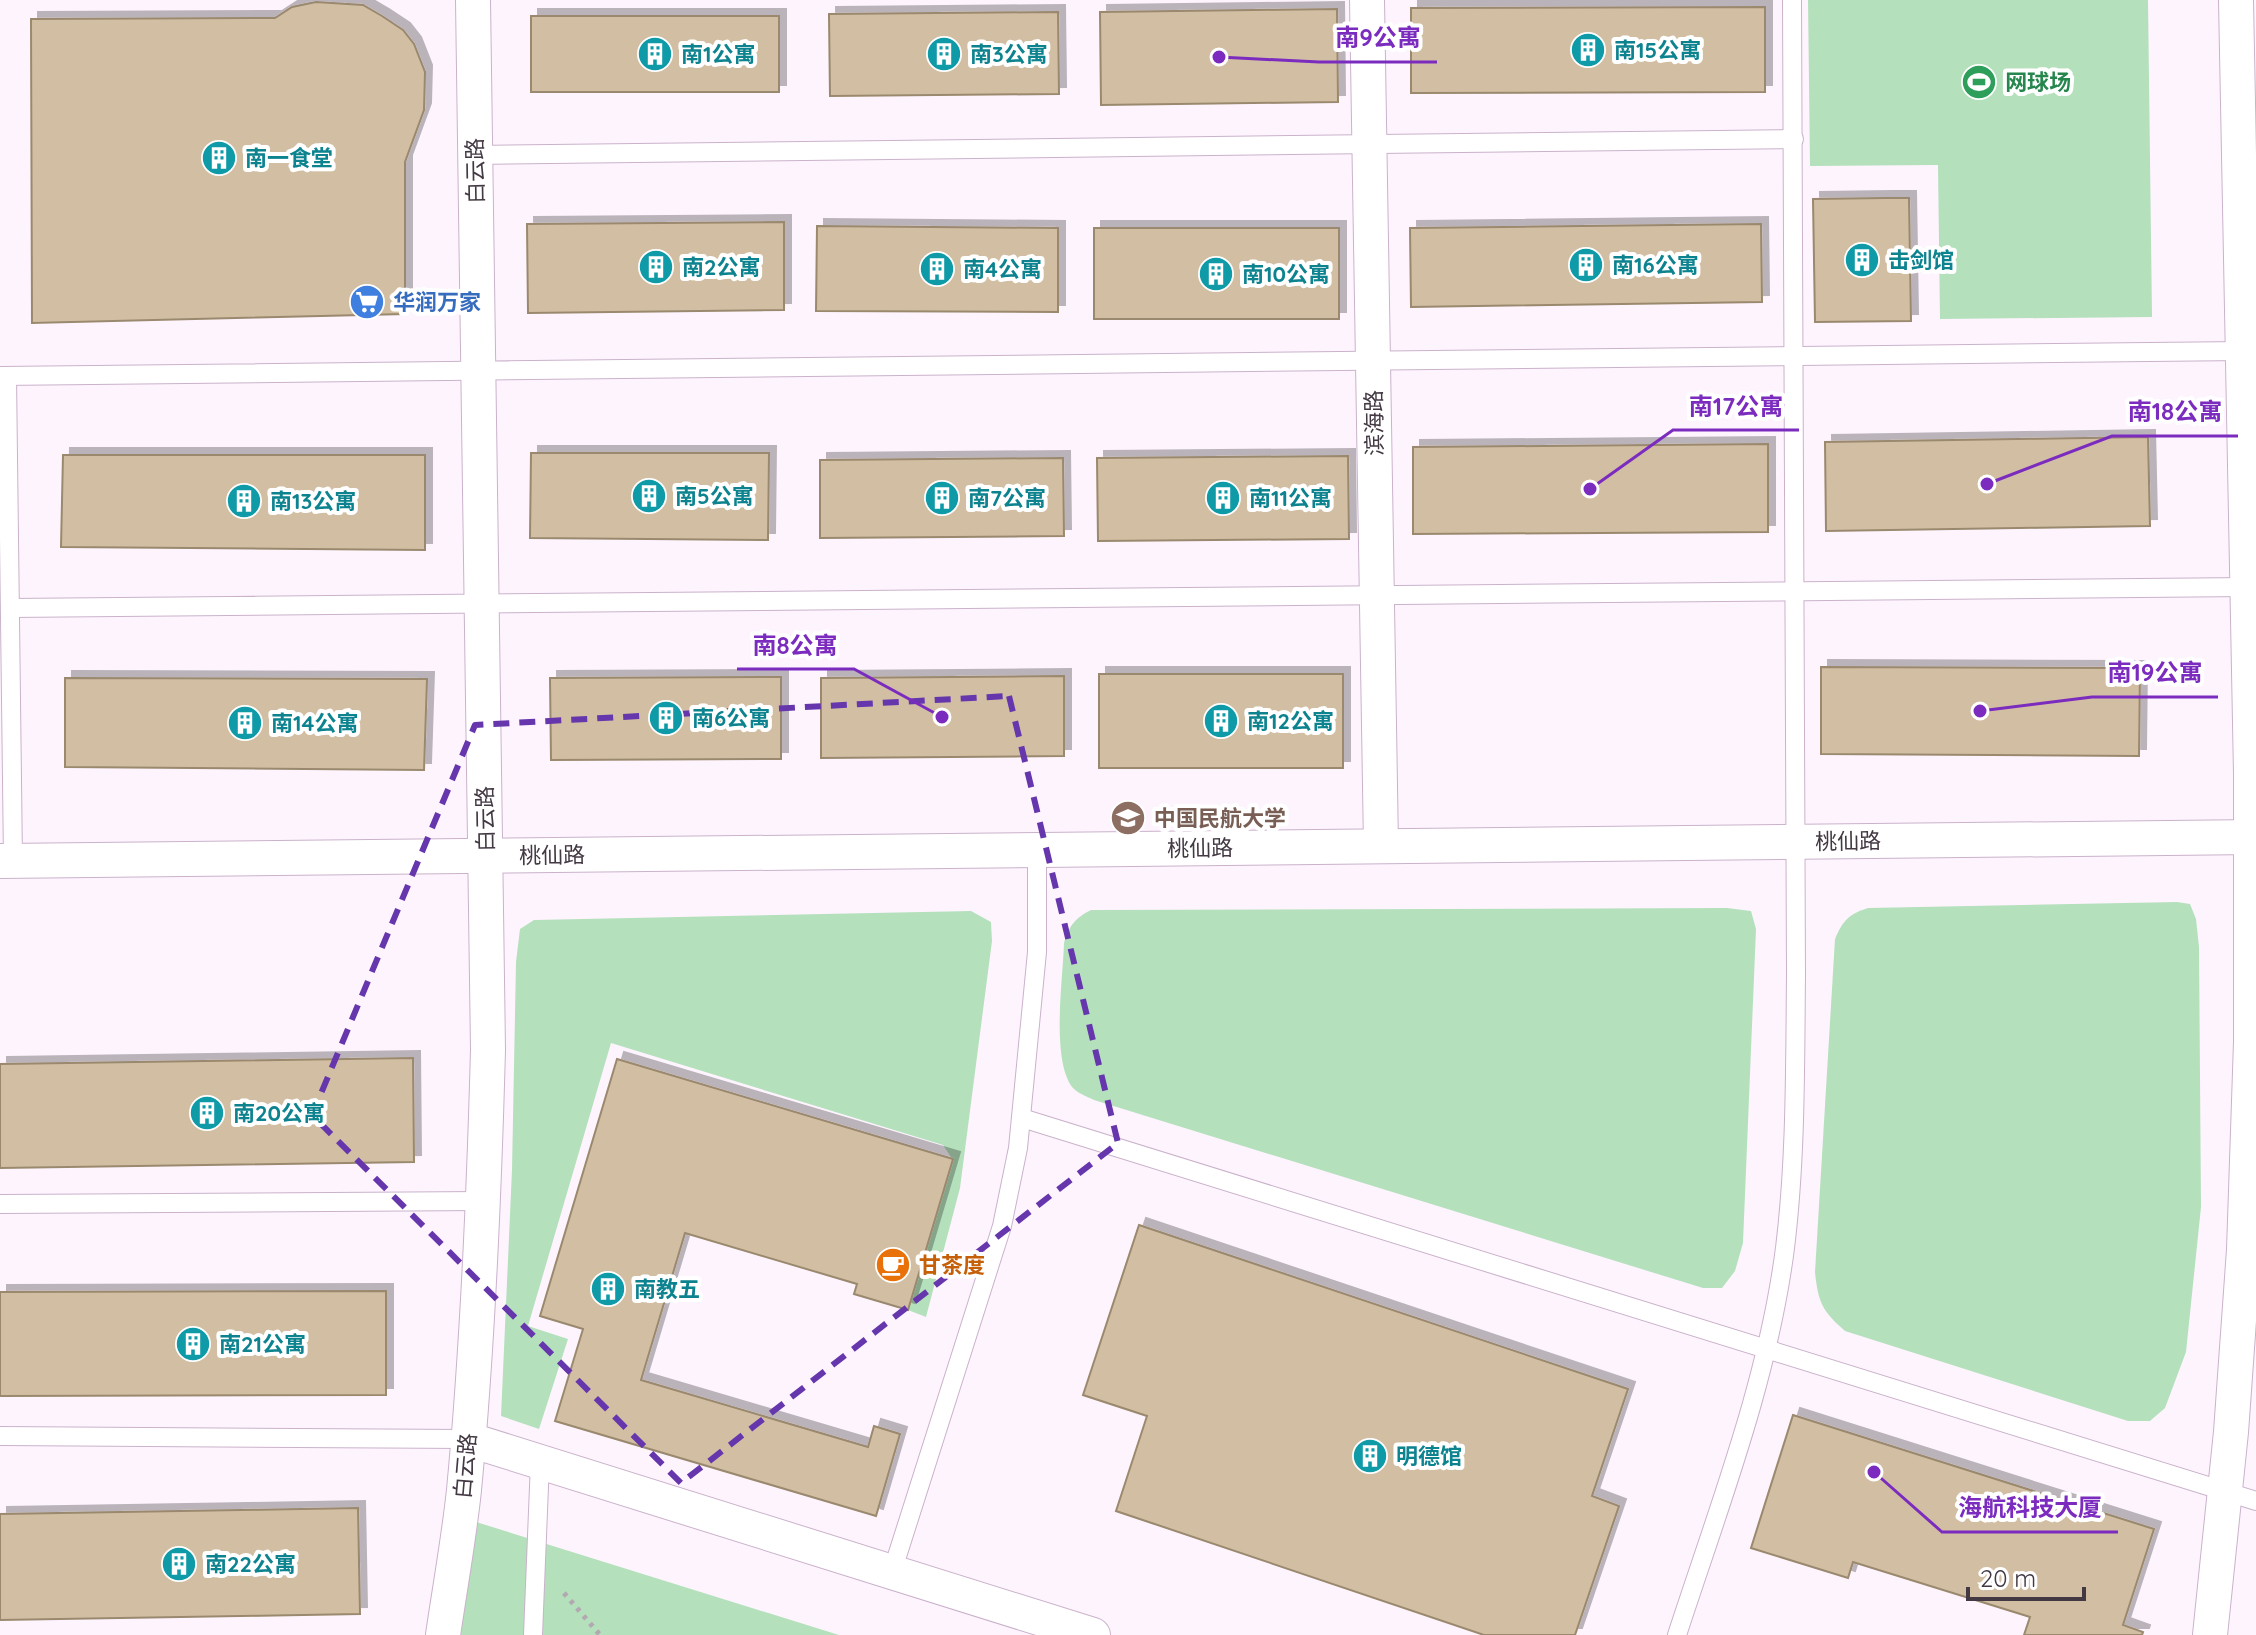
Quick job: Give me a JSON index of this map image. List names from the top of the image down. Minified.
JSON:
{"streets":{"street":["白云路","滨海路","桃仙路"]},"crossings":[["白云路","桃仙路"],["滨海路","桃仙路"]],"places":{"building":["南15公寓","南1公寓","南3公寓","南一食堂","击剑馆","南16公寓","南2公寓","南4公寓","南10公寓","南5公寓","南7公寓","南11公寓","南13公寓","南6公寓","南12公寓","南14公寓","南20公寓","南教五","南21公寓","明德馆","南22公寓"],"other":["南9公寓","南18公寓","南17公寓","南19公寓","南8公寓","海航科技大厦"],"sports":["网球场"],"supermarket":["华润万家"],"school or university":["中国民航大学"],"cafe":["甘茶度"]},"scale_bar":"20 m"}
